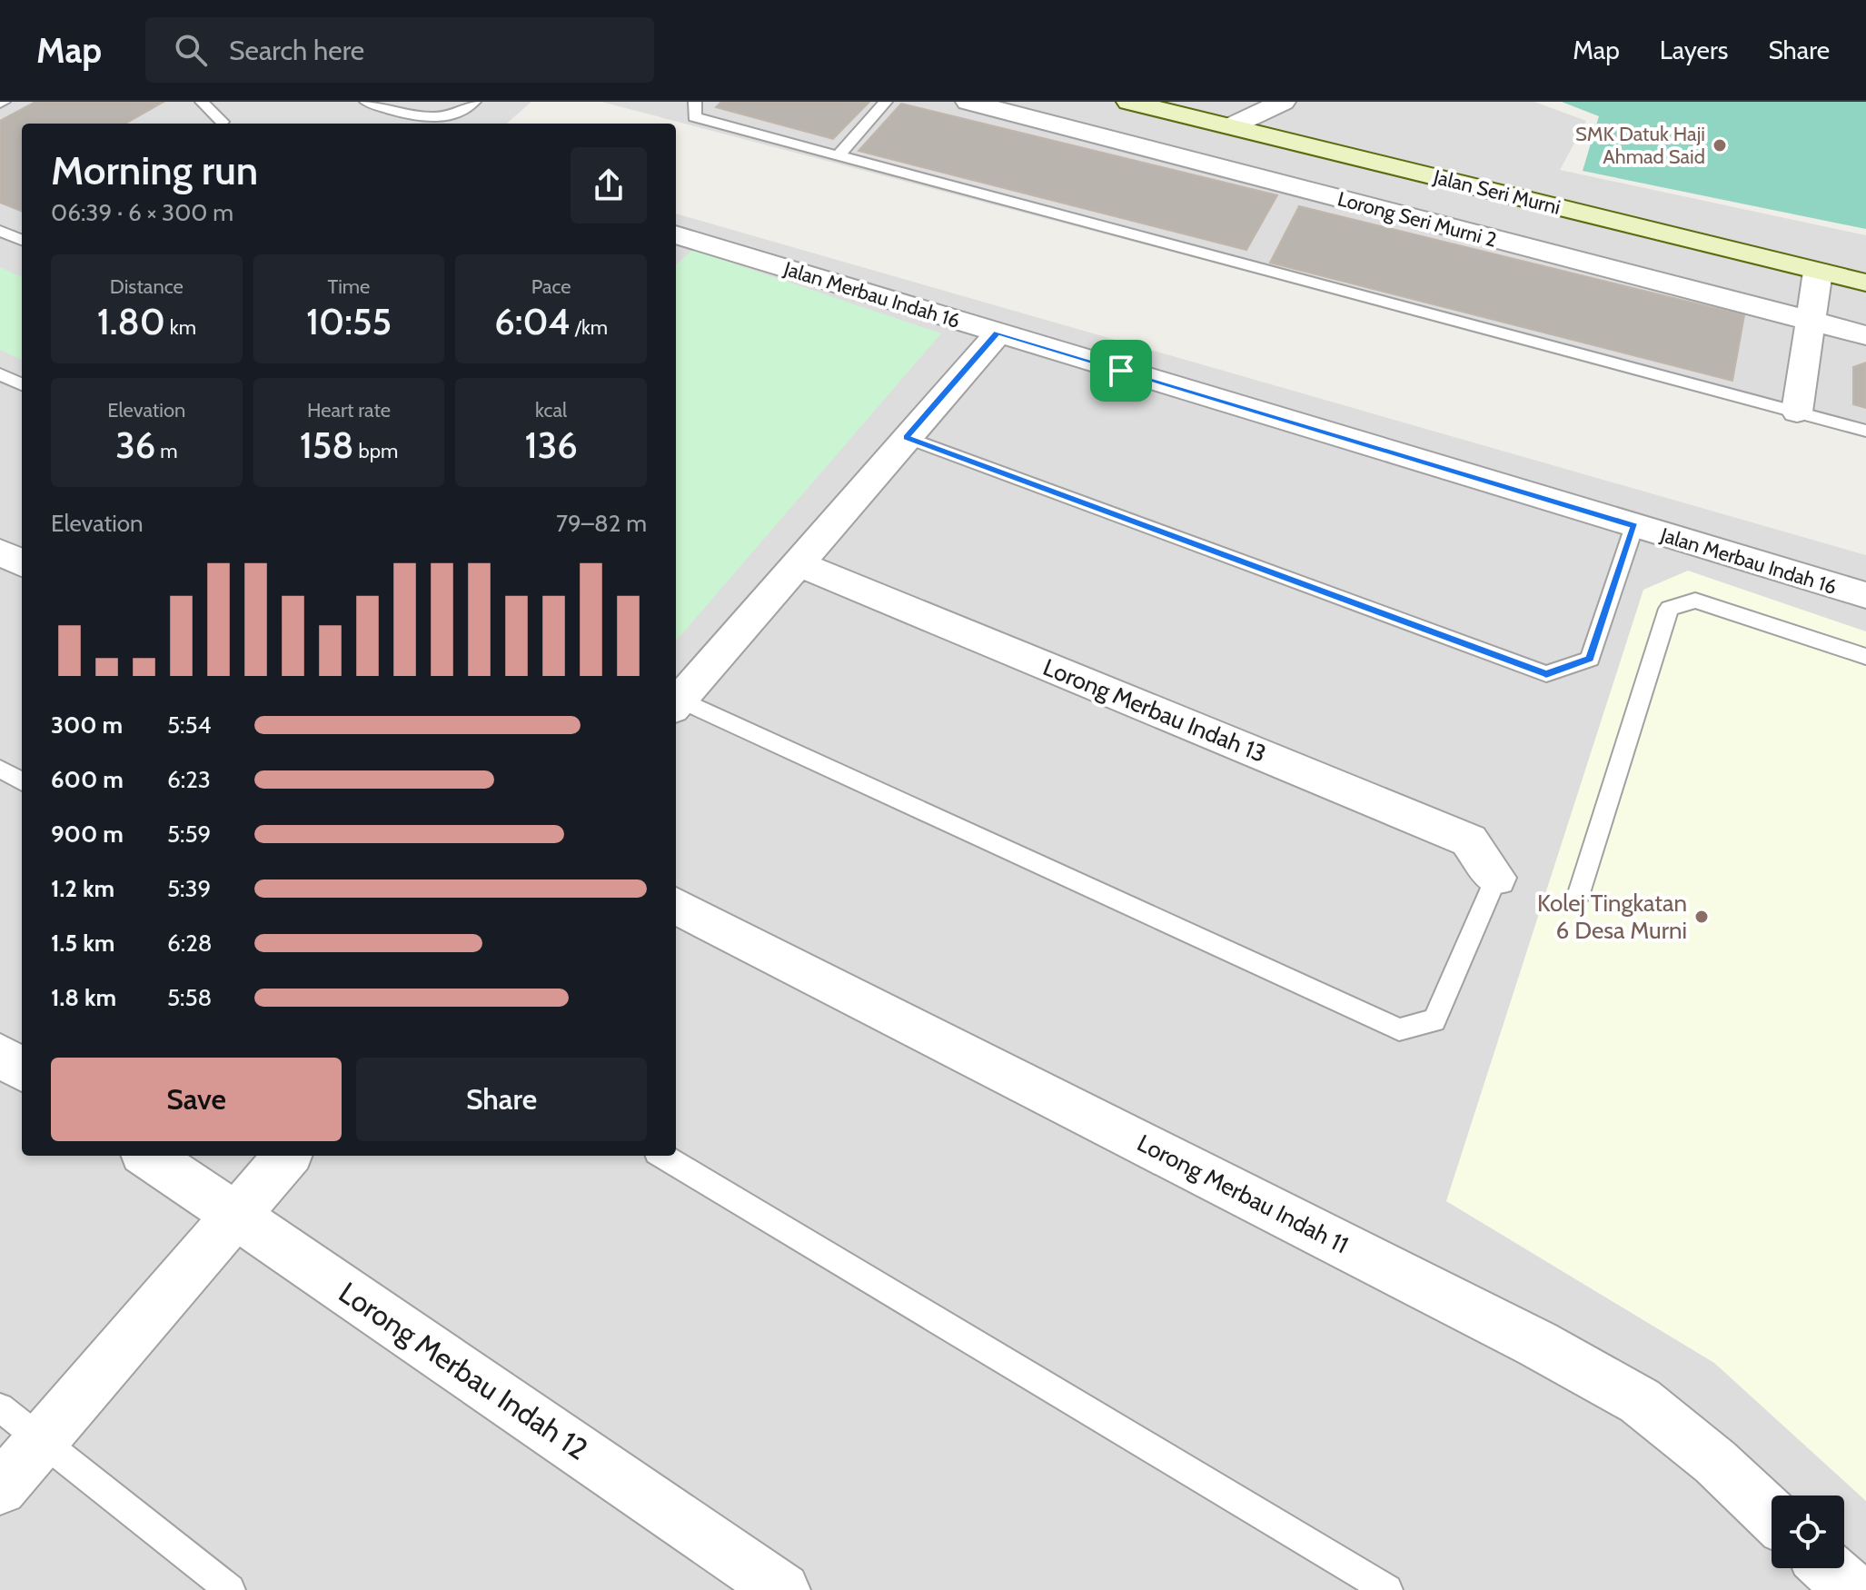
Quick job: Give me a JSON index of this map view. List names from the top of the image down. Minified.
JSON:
{"streets":{"street":["Jalan Seri Murni","Lorong Seri Murni 2","Jalan Merbau Indah 16","Lorong Merbau Indah 13","Lorong Merbau Indah 11","Lorong Merbau Indah 12"]},"places":["SMK Datuk Haji Ahmad Said","Kolej Tingkatan 6 Desa Murni"],"page":{"header":"Map","search":"Search here","nav":["Map","Layers","Share"],"heading":["Morning run","06:39 · 6 × 300 m"],"stats":[["Distance","1.80 km"],["Time","10:55"],["Pace","6:04 /km"],["Elevation","36 m"],["Heart rate","158 bpm"],["kcal","136"]],"chart":["Elevation","79–82 m"],"list":[{"name":"300 m","note":"5:54"},{"name":"600 m","note":"6:23"},{"name":"900 m","note":"5:59"},{"name":"1.2 km","note":"5:39"},{"name":"1.5 km","note":"6:28"},{"name":"1.8 km","note":"5:58"}],"buttons":["Save","Share"]}}
